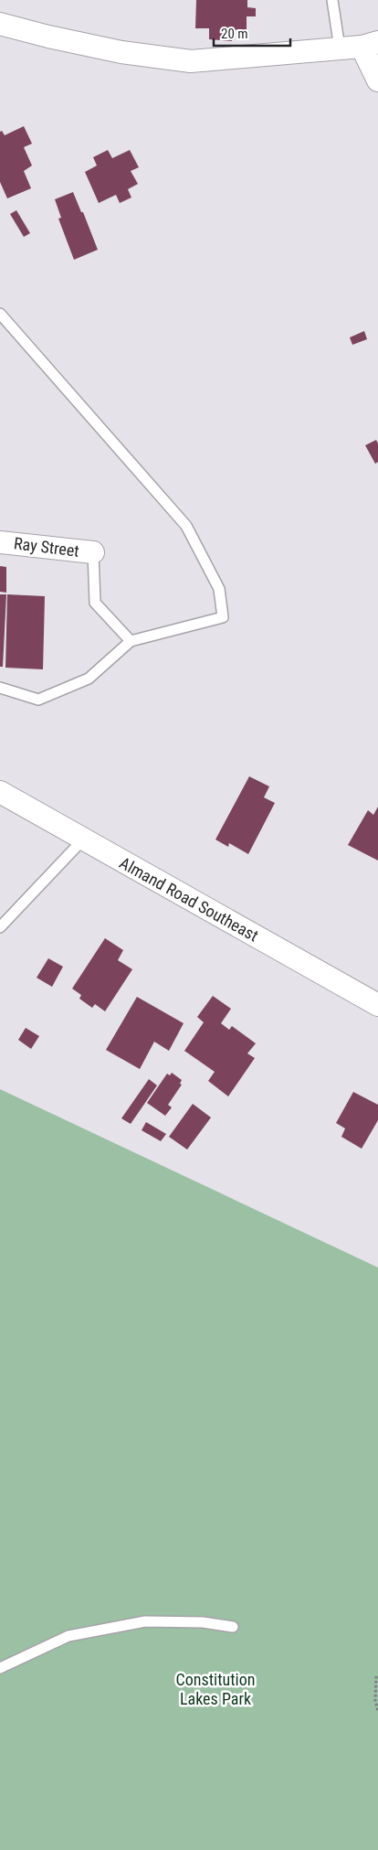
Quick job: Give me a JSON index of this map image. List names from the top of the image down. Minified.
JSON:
{"streets":{"street":["Ray Street","Almand Road Southeast"]},"parks":["Constitution Lakes Park"],"scale_bar":"20 m"}
